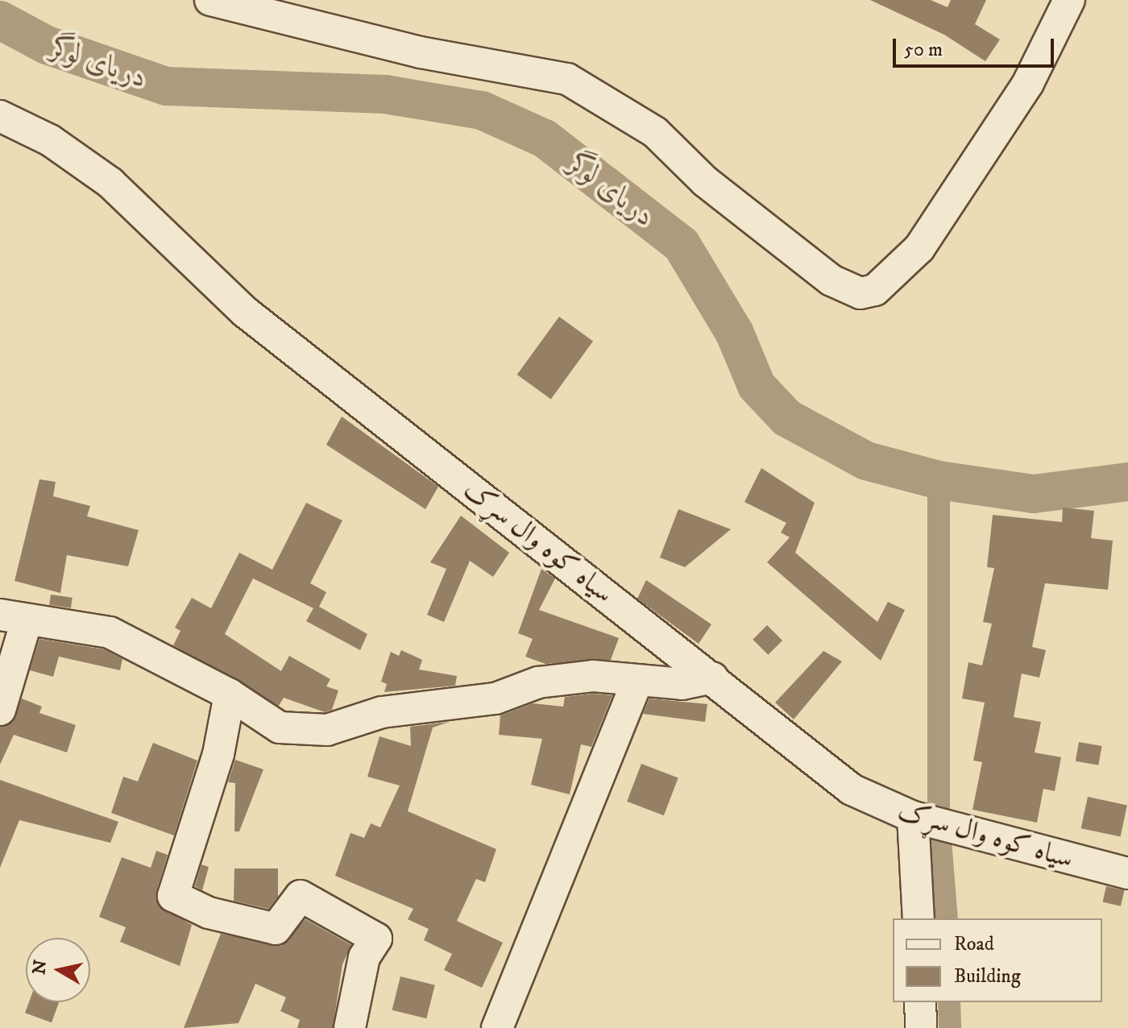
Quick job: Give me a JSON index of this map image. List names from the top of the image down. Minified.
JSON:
{"streets":{"street":["سیاه کوه وال سړک"]},"water":["دریای لوگر"],"legend":["Road","Building"],"scale_bar":"50 m","north":"left"}
